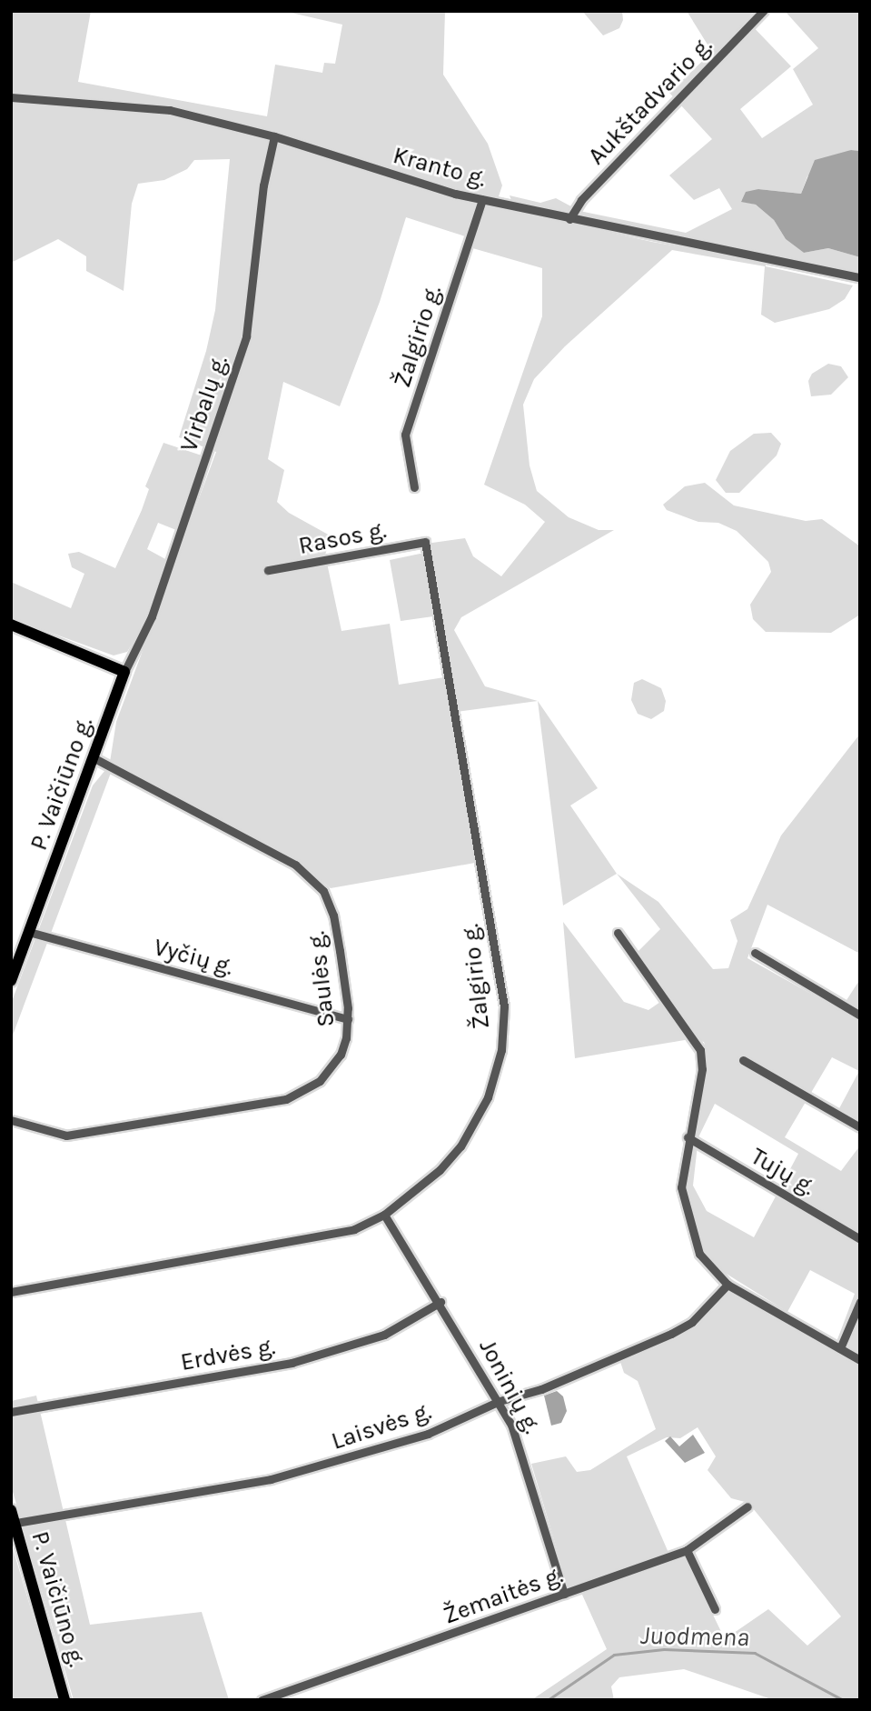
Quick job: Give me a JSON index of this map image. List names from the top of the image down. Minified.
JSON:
{"streets":{"main road":["P. Vaičiūno g."],"street":["Aukštadvario g.","Kranto g.","Žalgirio g.","Virbalų g.","Rasos g.","Vyčių g.","Saulės g.","Tujų g.","Erdvės g.","Joninių g.","Laisvės g.","Žemaitės g."]},"crossings":[["Aukštadvario g.","Kranto g."],["Kranto g.","Žalgirio g."],["Kranto g.","Virbalų g."],["Žalgirio g.","Rasos g."],["Žalgirio g.","Joninių g."],["Virbalų g.","P. Vaičiūno g."],["P. Vaičiūno g.","Vyčių g."],["P. Vaičiūno g.","Saulės g."],["P. Vaičiūno g.","Laisvės g."],["Vyčių g.","Saulės g."],["Erdvės g.","Joninių g."],["Joninių g.","Laisvės g."],["Joninių g.","Žemaitės g."]],"water":["Juodmena"]}
